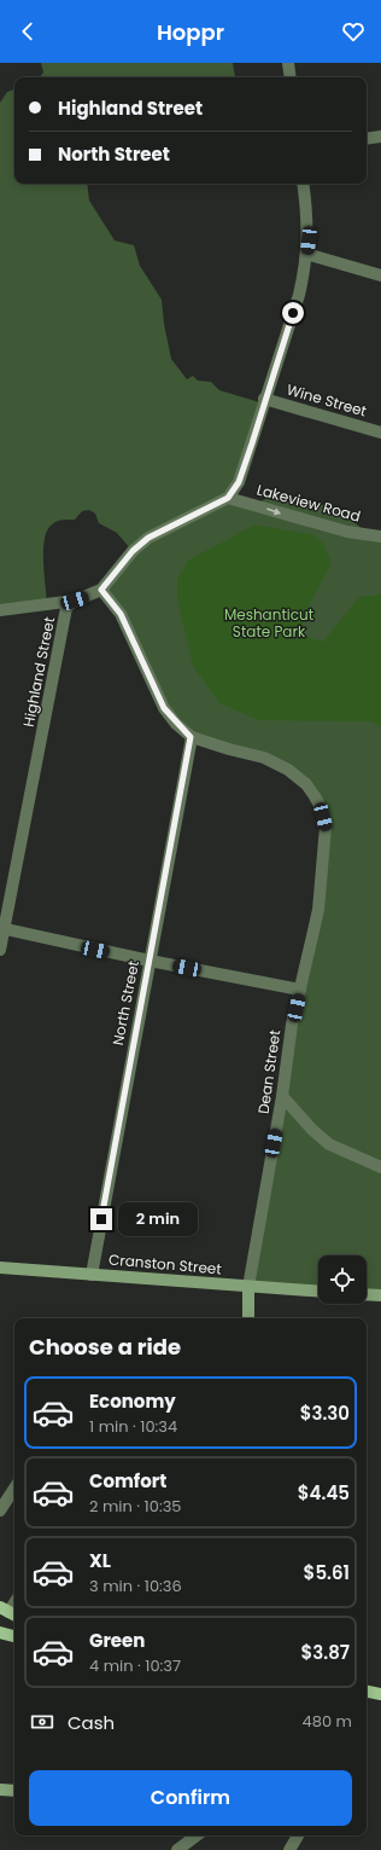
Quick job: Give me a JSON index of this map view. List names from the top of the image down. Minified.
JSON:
{"streets":{"street":["Wine Street","Lakeview Road","Highland Street","North Street","Dean Street","Cranston Street"]},"crossings":[["North Street","Dean Street"],["North Street","Cranston Street"],["Dean Street","Cranston Street"]],"one_way":["Lakeview Road"],"parks":["Meshanticut State Park"],"page":{"header":"Hoppr","banner":["Highland Street","North Street"],"bubble":"2 min","heading":"Choose a ride","list":[{"name":"Economy","note":"1 min · 10:34","value":"$3.30"},{"name":"Comfort","note":"2 min · 10:35","value":"$4.45"},{"name":"XL","note":"3 min · 10:36","value":"$5.61"},{"name":"Green","note":"4 min · 10:37","value":"$3.87"}],"pay":["Cash","480 m"],"buttons":"Confirm"}}
